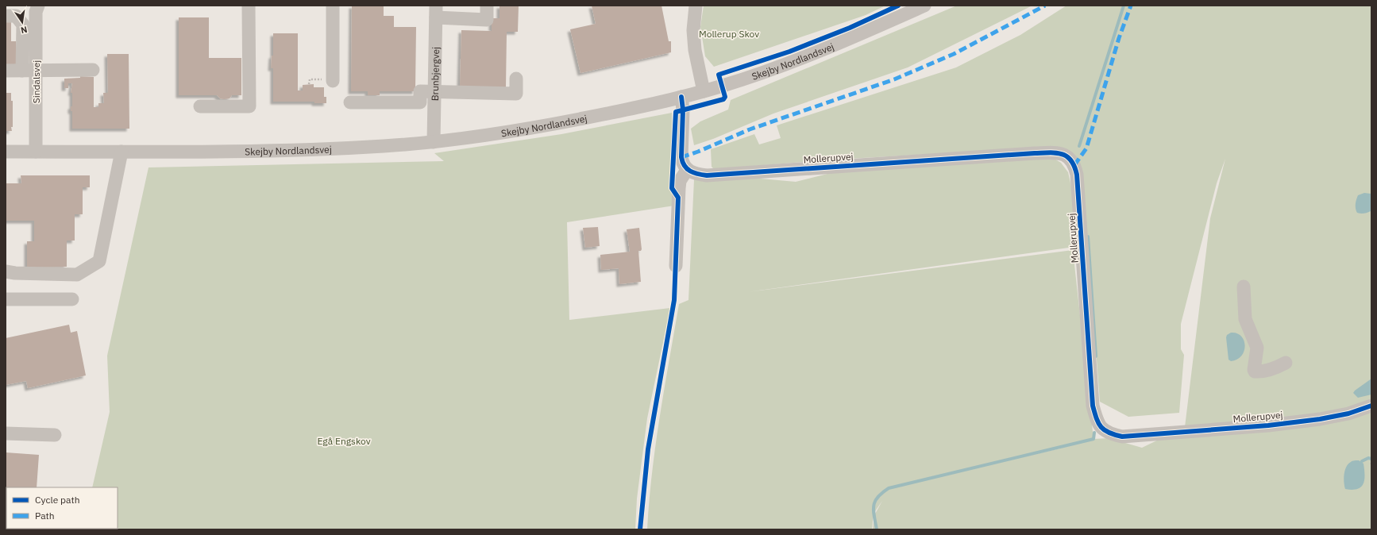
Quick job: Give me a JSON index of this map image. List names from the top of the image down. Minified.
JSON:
{"streets":{"street":["Skejby Nordlandsvej","Brunbjergvej","Sindalsvej","Mollerupvej"]},"crossings":[["Skejby Nordlandsvej","Brunbjergvej"]],"parks":["Mollerup Skov","Egå Engskov"],"legend":["Cycle path","Path"],"north":"bottom"}
